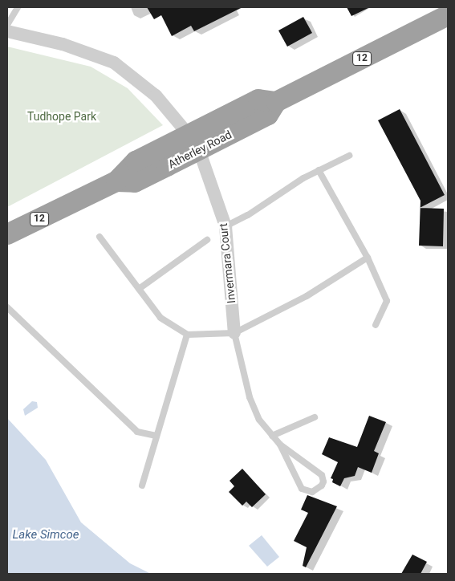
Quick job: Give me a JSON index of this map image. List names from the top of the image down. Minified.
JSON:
{"streets":{"highway":["12","Atherley Road"],"street":["Invermara Court"]},"crossings":[["Atherley Road","Invermara Court"]],"water":["Lake Simcoe"],"parks":["Tudhope Park"]}
